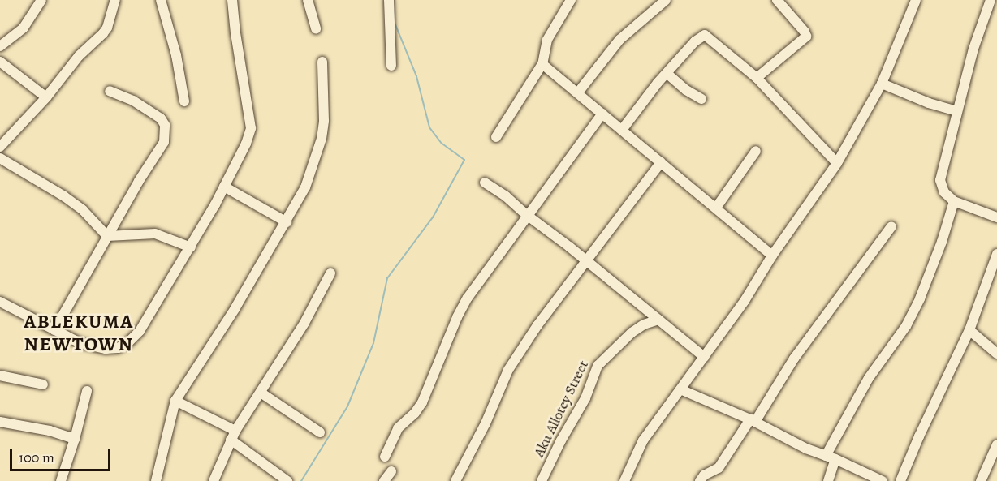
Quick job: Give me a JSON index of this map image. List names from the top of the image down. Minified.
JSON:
{"streets":{"street":["Aku Allotey Street"]},"districts":["ABLEKUMA NEWTOWN"],"scale_bar":"100 m"}
